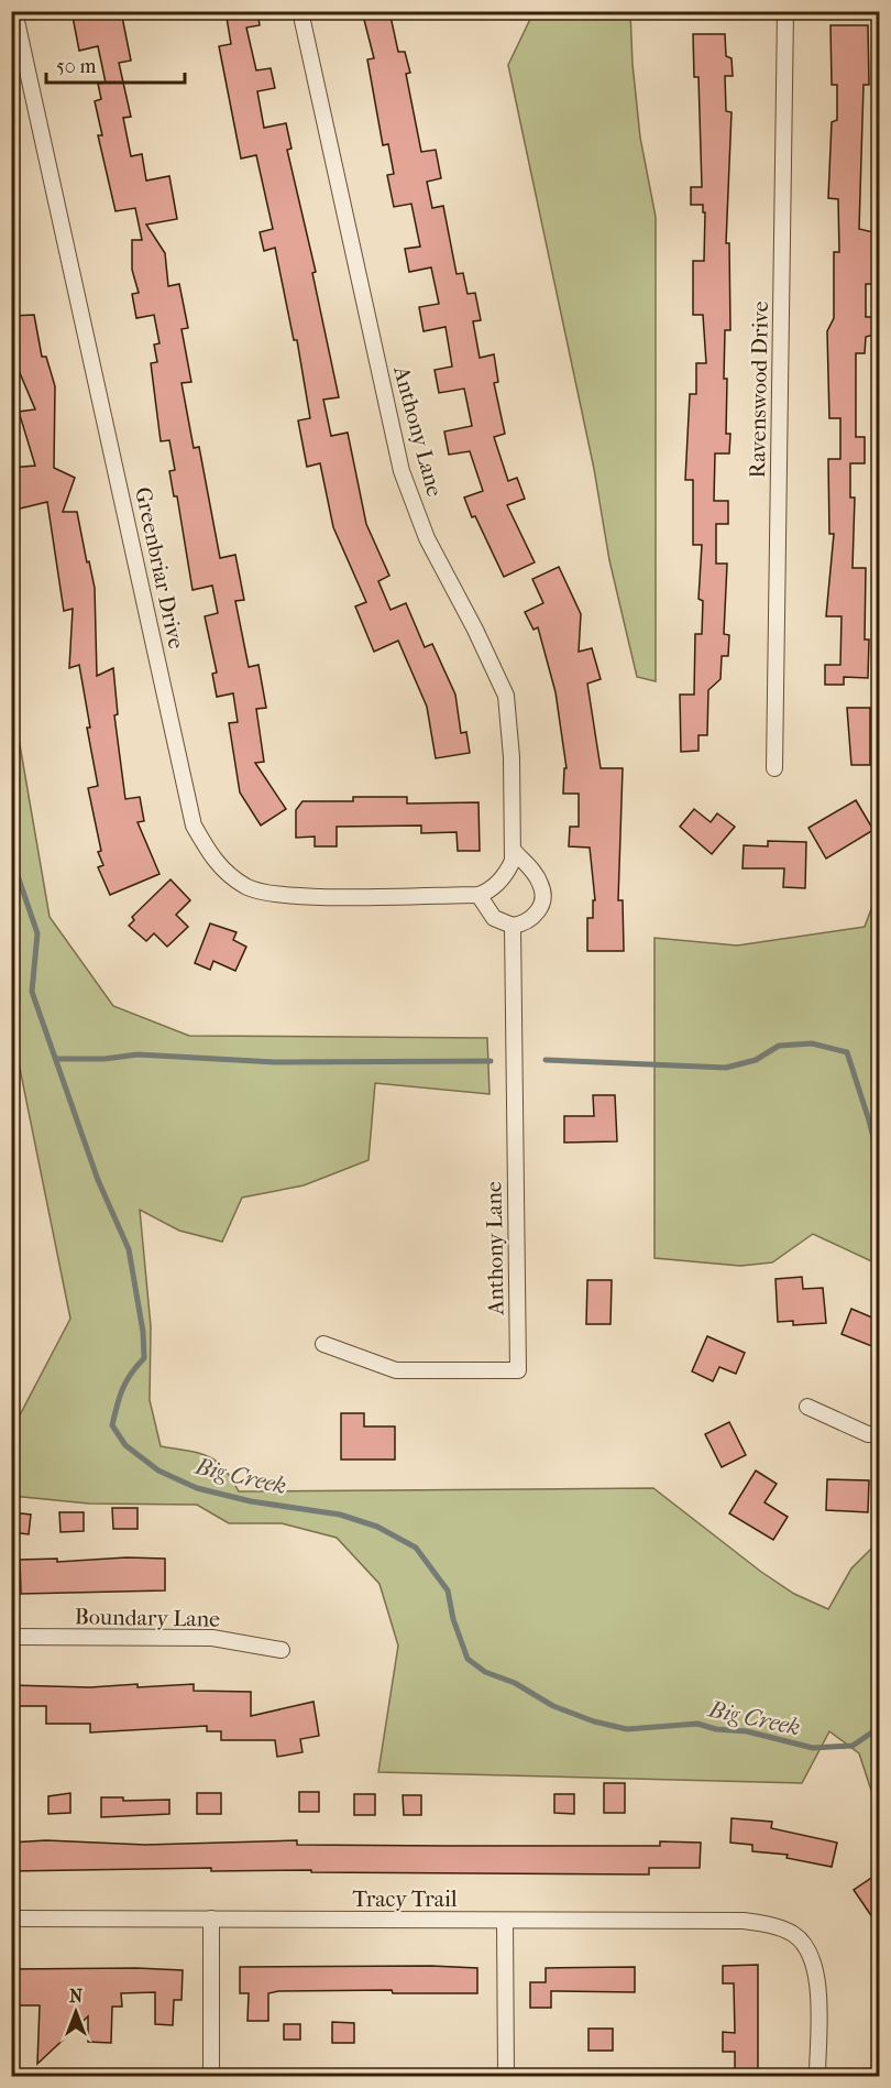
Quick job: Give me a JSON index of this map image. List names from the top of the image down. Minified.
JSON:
{"streets":{"street":["Ravenswood Drive","Anthony Lane","Greenbriar Drive","Boundary Lane","Tracy Trail"]},"crossings":[["Anthony Lane","Greenbriar Drive"]],"water":["Big Creek"],"scale_bar":"50 m","north":"top"}
